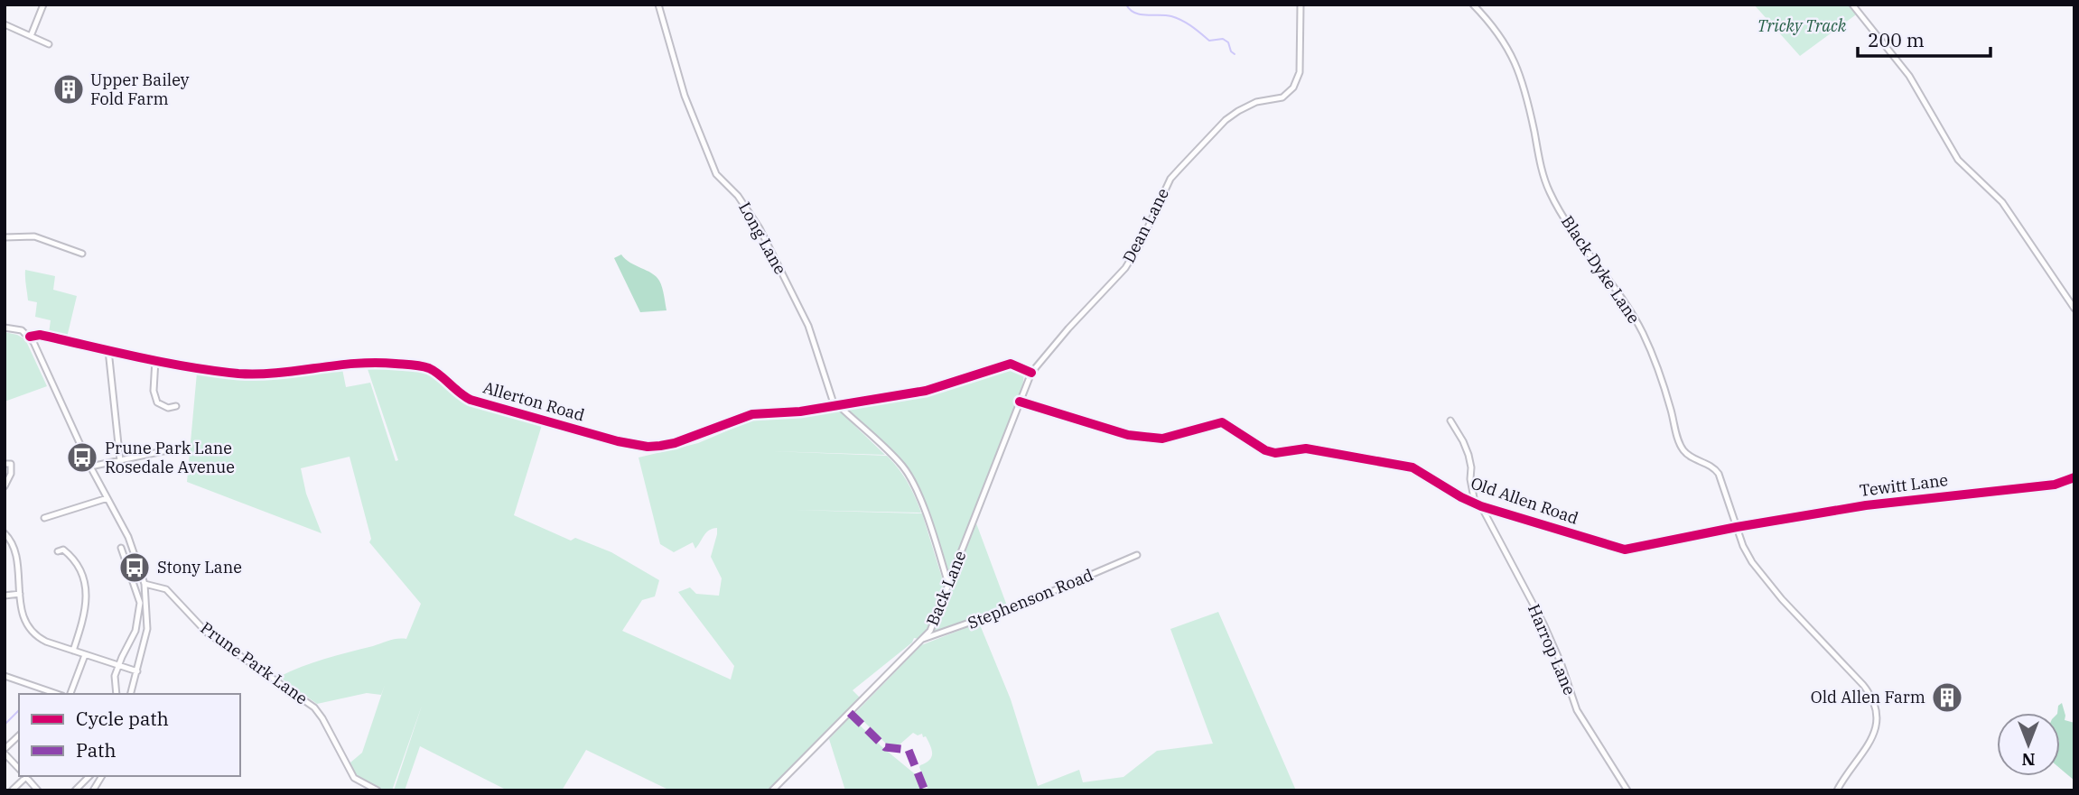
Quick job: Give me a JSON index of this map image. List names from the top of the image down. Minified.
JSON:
{"streets":{"street":["Dean Lane","Long Lane","Black Dyke Lane","Allerton Road","Tewitt Lane","Old Allen Road","Back Lane","Stephenson Road","Harrop Lane","Prune Park Lane"]},"crossings":[["Dean Lane","Allerton Road"],["Dean Lane","Back Lane"],["Long Lane","Allerton Road"],["Black Dyke Lane","Tewitt Lane"],["Black Dyke Lane","Old Allen Road"],["Allerton Road","Back Lane"],["Tewitt Lane","Old Allen Road"],["Old Allen Road","Back Lane"],["Old Allen Road","Harrop Lane"],["Back Lane","Stephenson Road"]],"parks":["Tricky Track"],"places":{"building":["Upper Bailey Fold Farm","Old Allen Farm"],"bus stop":["Prune Park Lane Rosedale Avenue","Stony Lane"]},"legend":["Cycle path","Path"],"scale_bar":"200 m","north":"bottom"}
